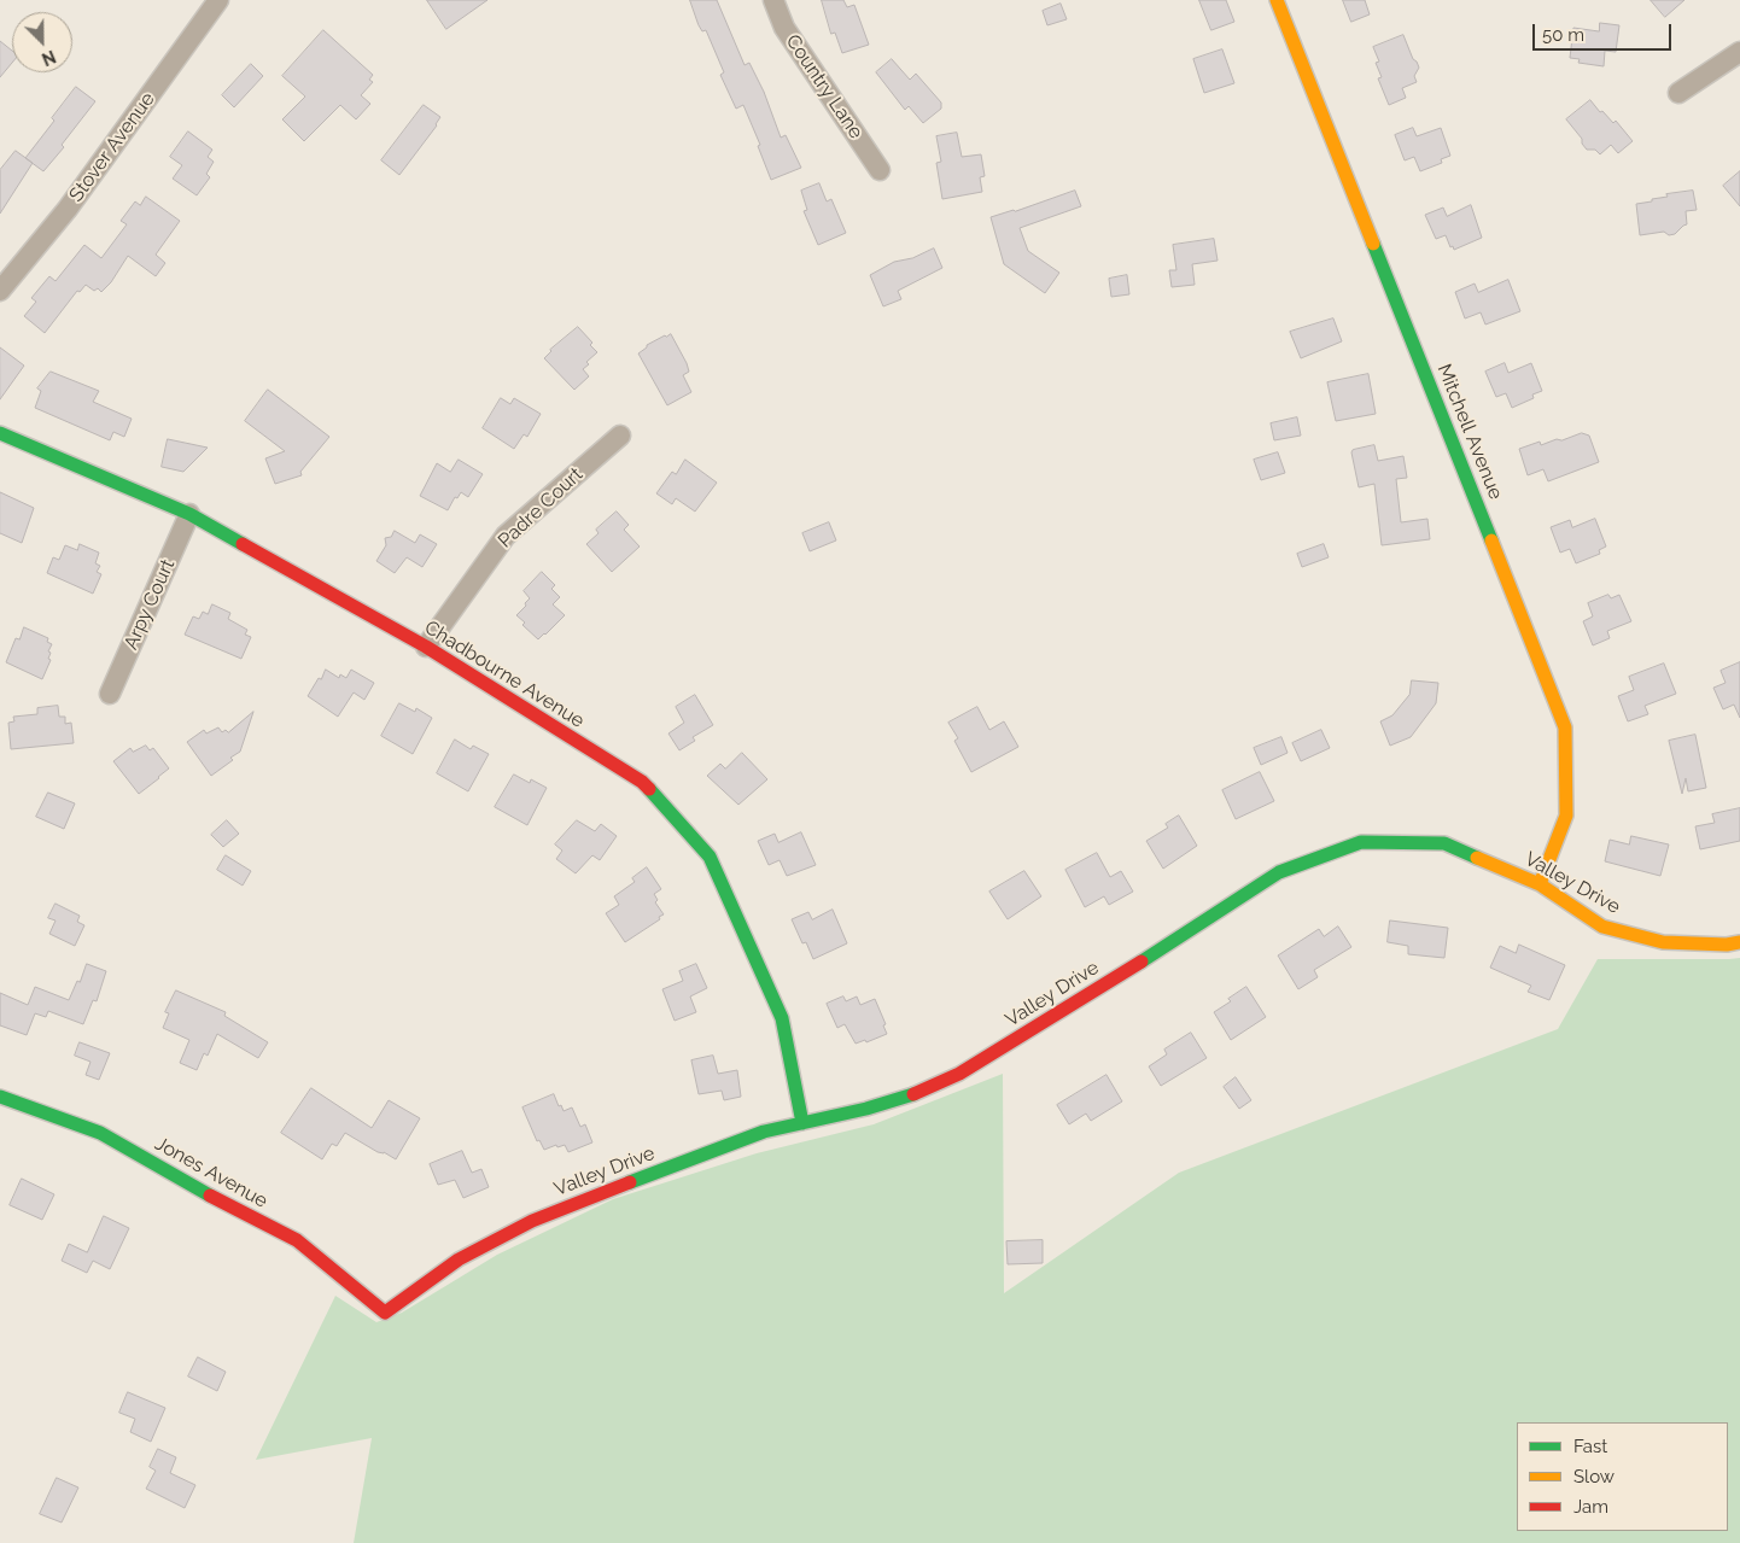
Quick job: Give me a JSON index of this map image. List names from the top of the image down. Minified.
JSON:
{"streets":{"street":["Country Lane","Stover Avenue","Mitchell Avenue","Padre Court","Arpy Court","Chadbourne Avenue","Valley Drive","Jones Avenue"]},"crossings":[["Mitchell Avenue","Valley Drive"],["Padre Court","Chadbourne Avenue"],["Arpy Court","Chadbourne Avenue"],["Chadbourne Avenue","Valley Drive"],["Valley Drive","Jones Avenue"]],"legend":["Fast","Slow","Jam"],"scale_bar":"50 m","north":"bottom right"}
